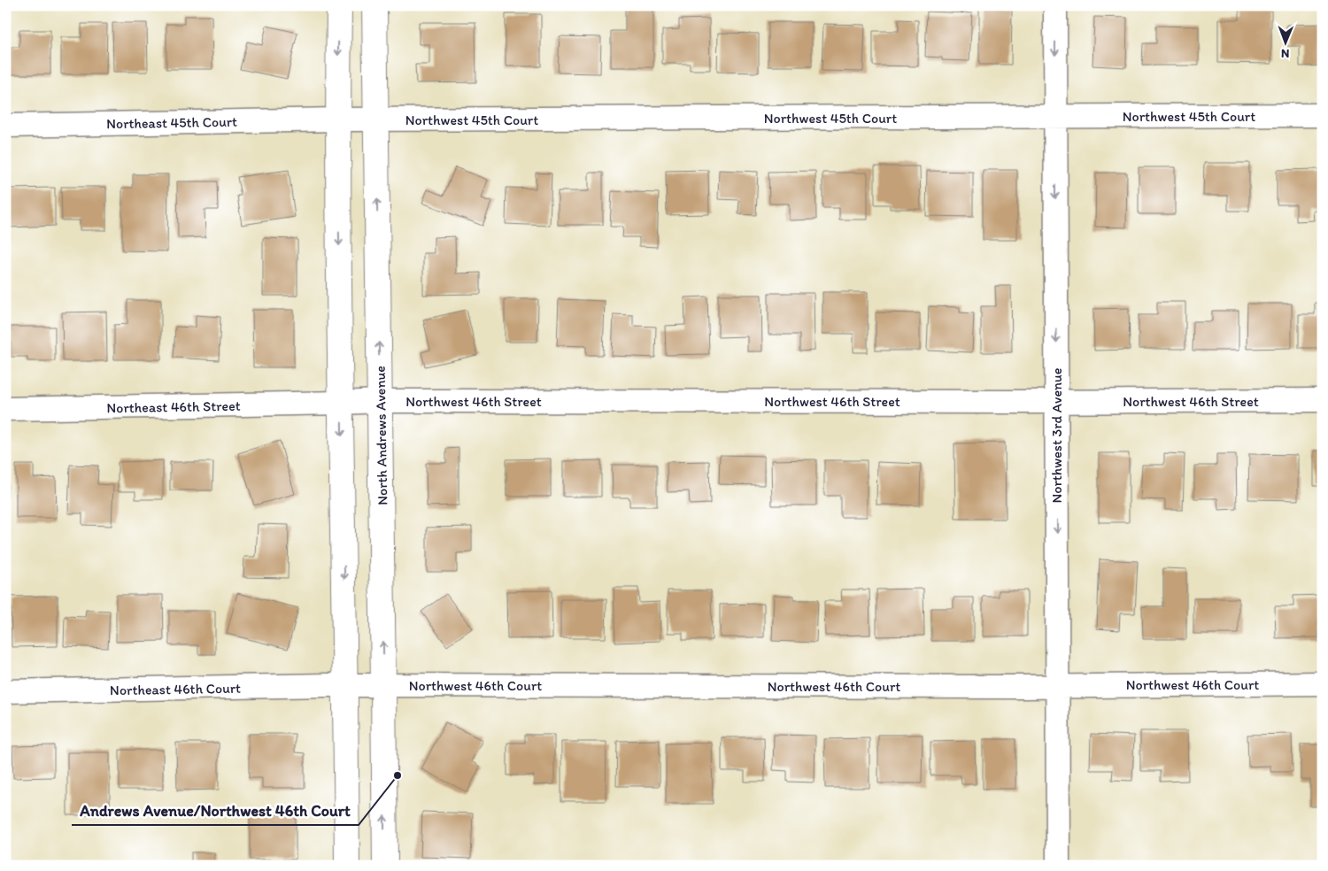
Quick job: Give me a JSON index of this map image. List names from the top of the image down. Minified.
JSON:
{"streets":{"main road":["North Andrews Avenue"],"street":["Northwest 45th Court","Northeast 45th Court","Northwest 46th Street","Northeast 46th Street","Northwest 3rd Avenue","Northwest 46th Court","Northeast 46th Court"]},"crossings":[["Northwest 45th Court","Northeast 45th Court"],["Northwest 45th Court","North Andrews Avenue"],["Northwest 45th Court","Northwest 3rd Avenue"],["Northwest 46th Street","Northeast 46th Street"],["Northwest 46th Street","North Andrews Avenue"],["Northwest 46th Street","Northwest 3rd Avenue"],["North Andrews Avenue","Northwest 46th Court"],["Northwest 3rd Avenue","Northwest 46th Court"],["Northwest 46th Court","Northeast 46th Court"]],"one_way":["Northwest 3rd Avenue"],"places":["Andrews Avenue/Northwest 46th Court"],"north":"bottom"}
